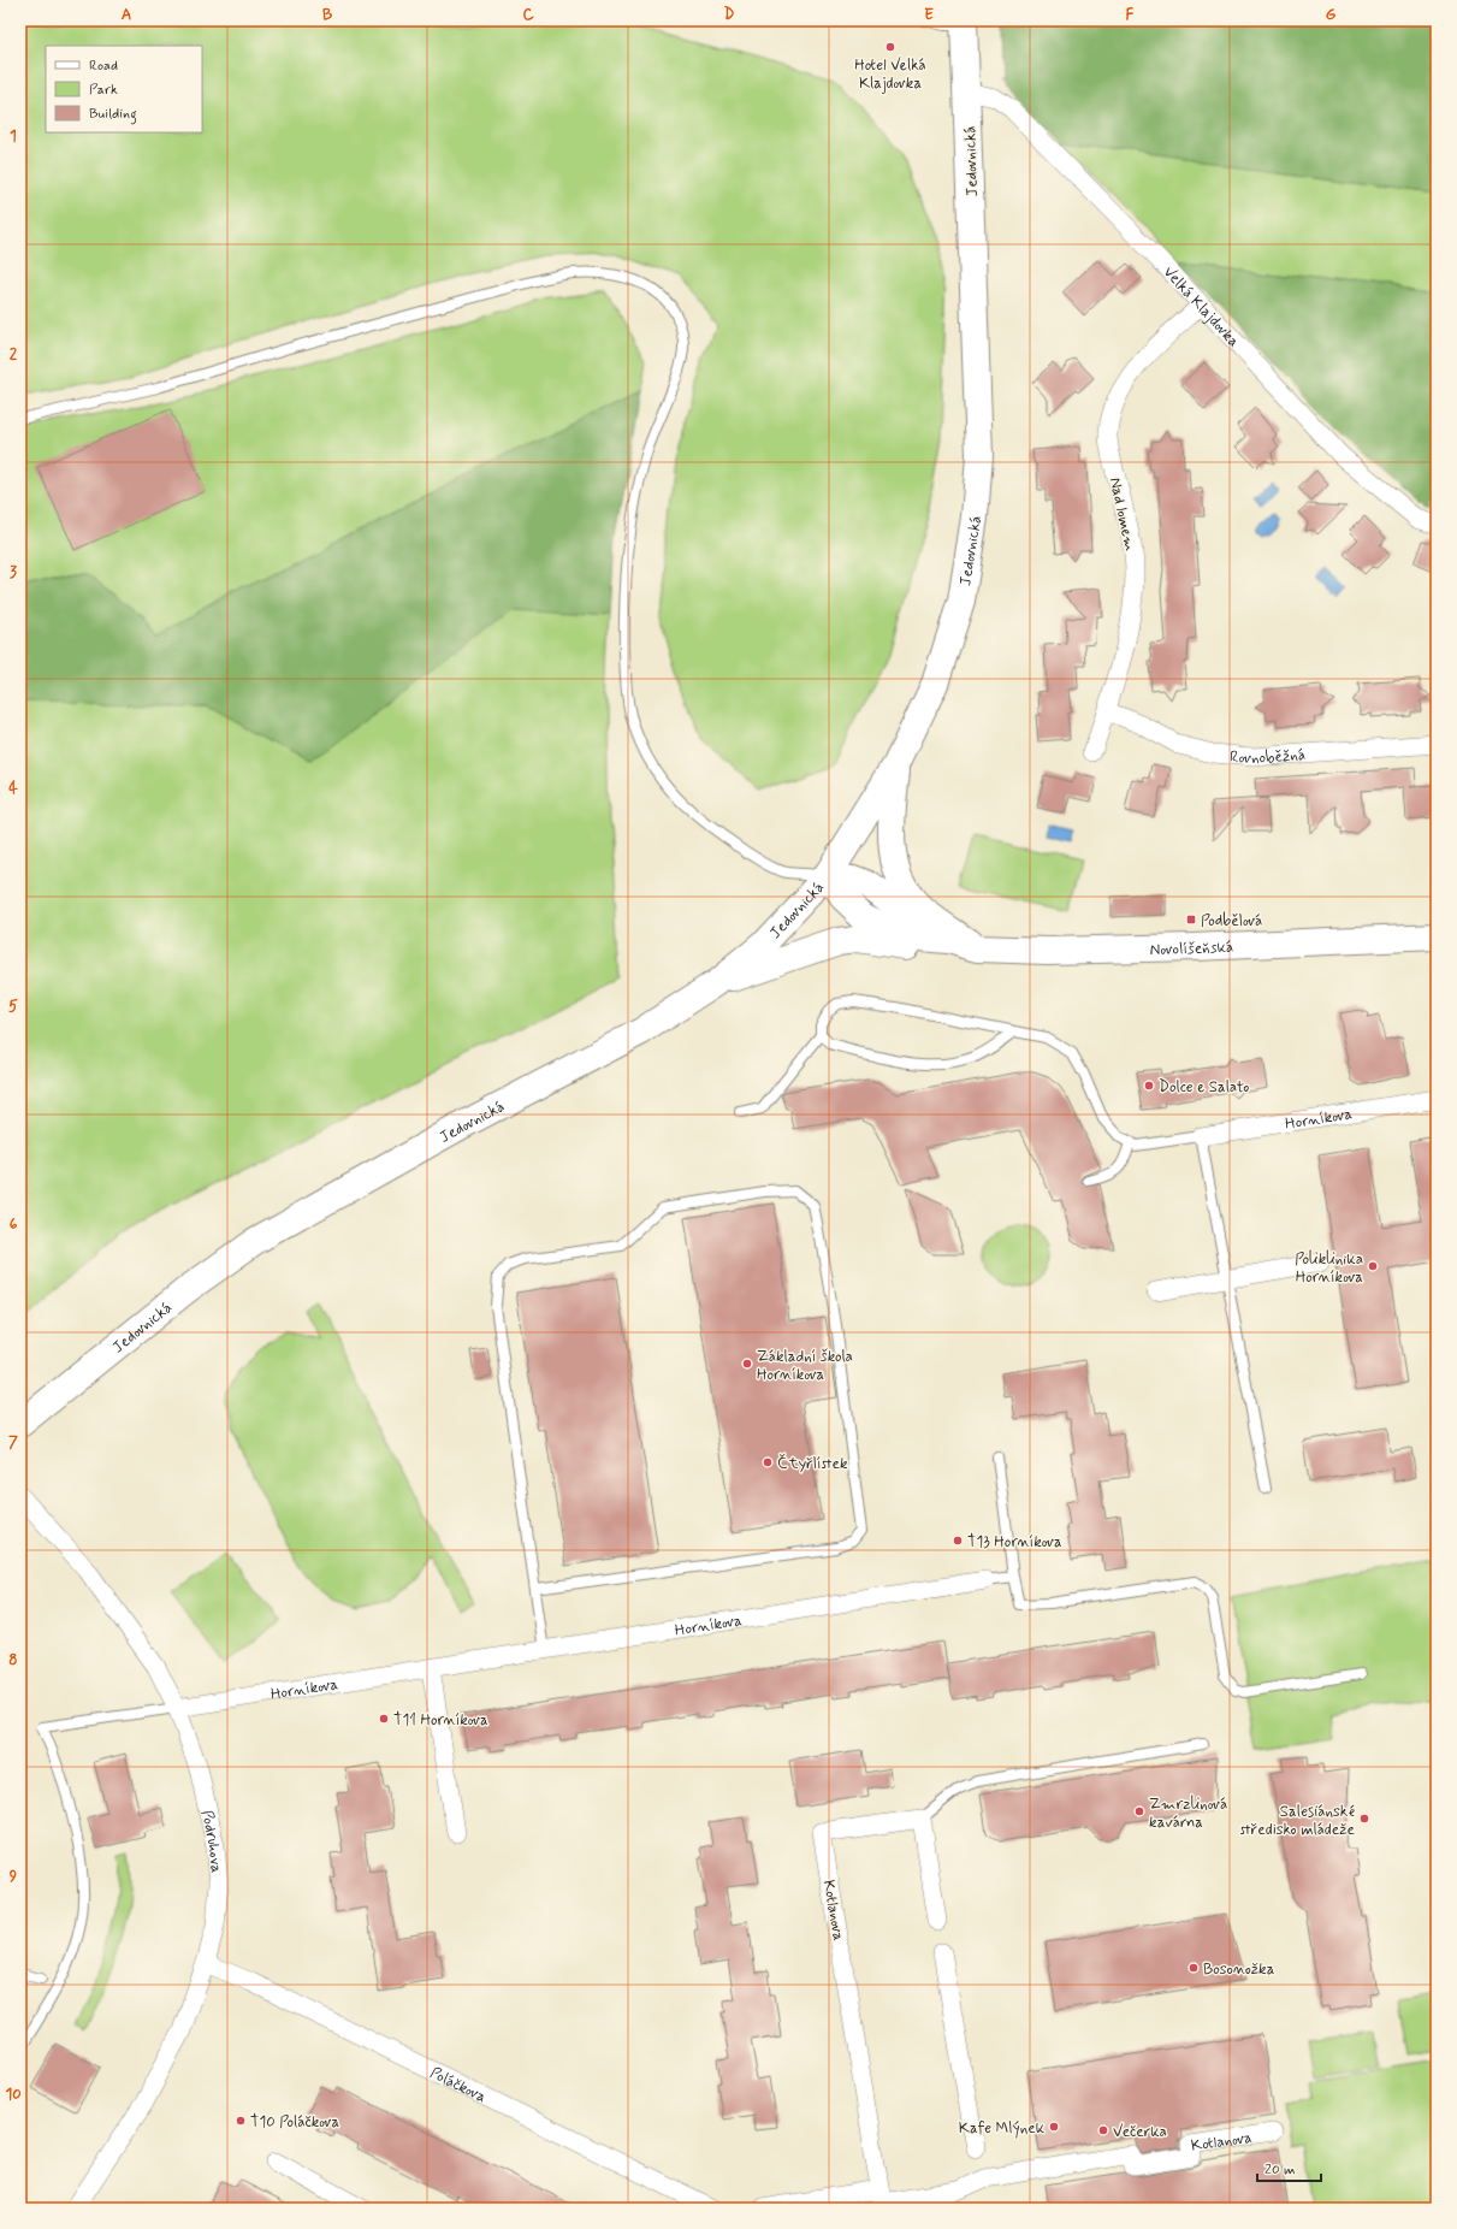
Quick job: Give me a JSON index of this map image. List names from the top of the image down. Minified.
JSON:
{"streets":{"main road":["Jedovnická","Novolíšeňská"],"street":["Velká Klajdovka","Nad lomem","Rovnoběžná","Horníkova","Podruhova","Kotlanova","Poláčkova"]},"crossings":[["Jedovnická","Velká Klajdovka"],["Jedovnická","Novolíšeňská"],["Velká Klajdovka","Nad lomem"],["Nad lomem","Rovnoběžná"],["Horníkova","Podruhova"],["Podruhova","Poláčkova"]],"places":{"other":["Hotel Velká Klajdovka","Dolce e Salato","Poliklinika Horníkova","Základní škola Horníkova","Čtyřlístek","T13 Horníkova","T11 Horníkova","Zmrzlinová kavárna","Salesiánské středisko mládeže","Bosonožka","T10 Poláčkova","Kafe Mlýnek","Večerka"],"transit":["Podbělová"]},"legend":["Road","Park","Building"],"scale_bar":"20 m","grid":{"columns":["A","B","C","D","E","F","G"],"rows":["1","2","3","4","5","6","7","8","9","10"]}}
